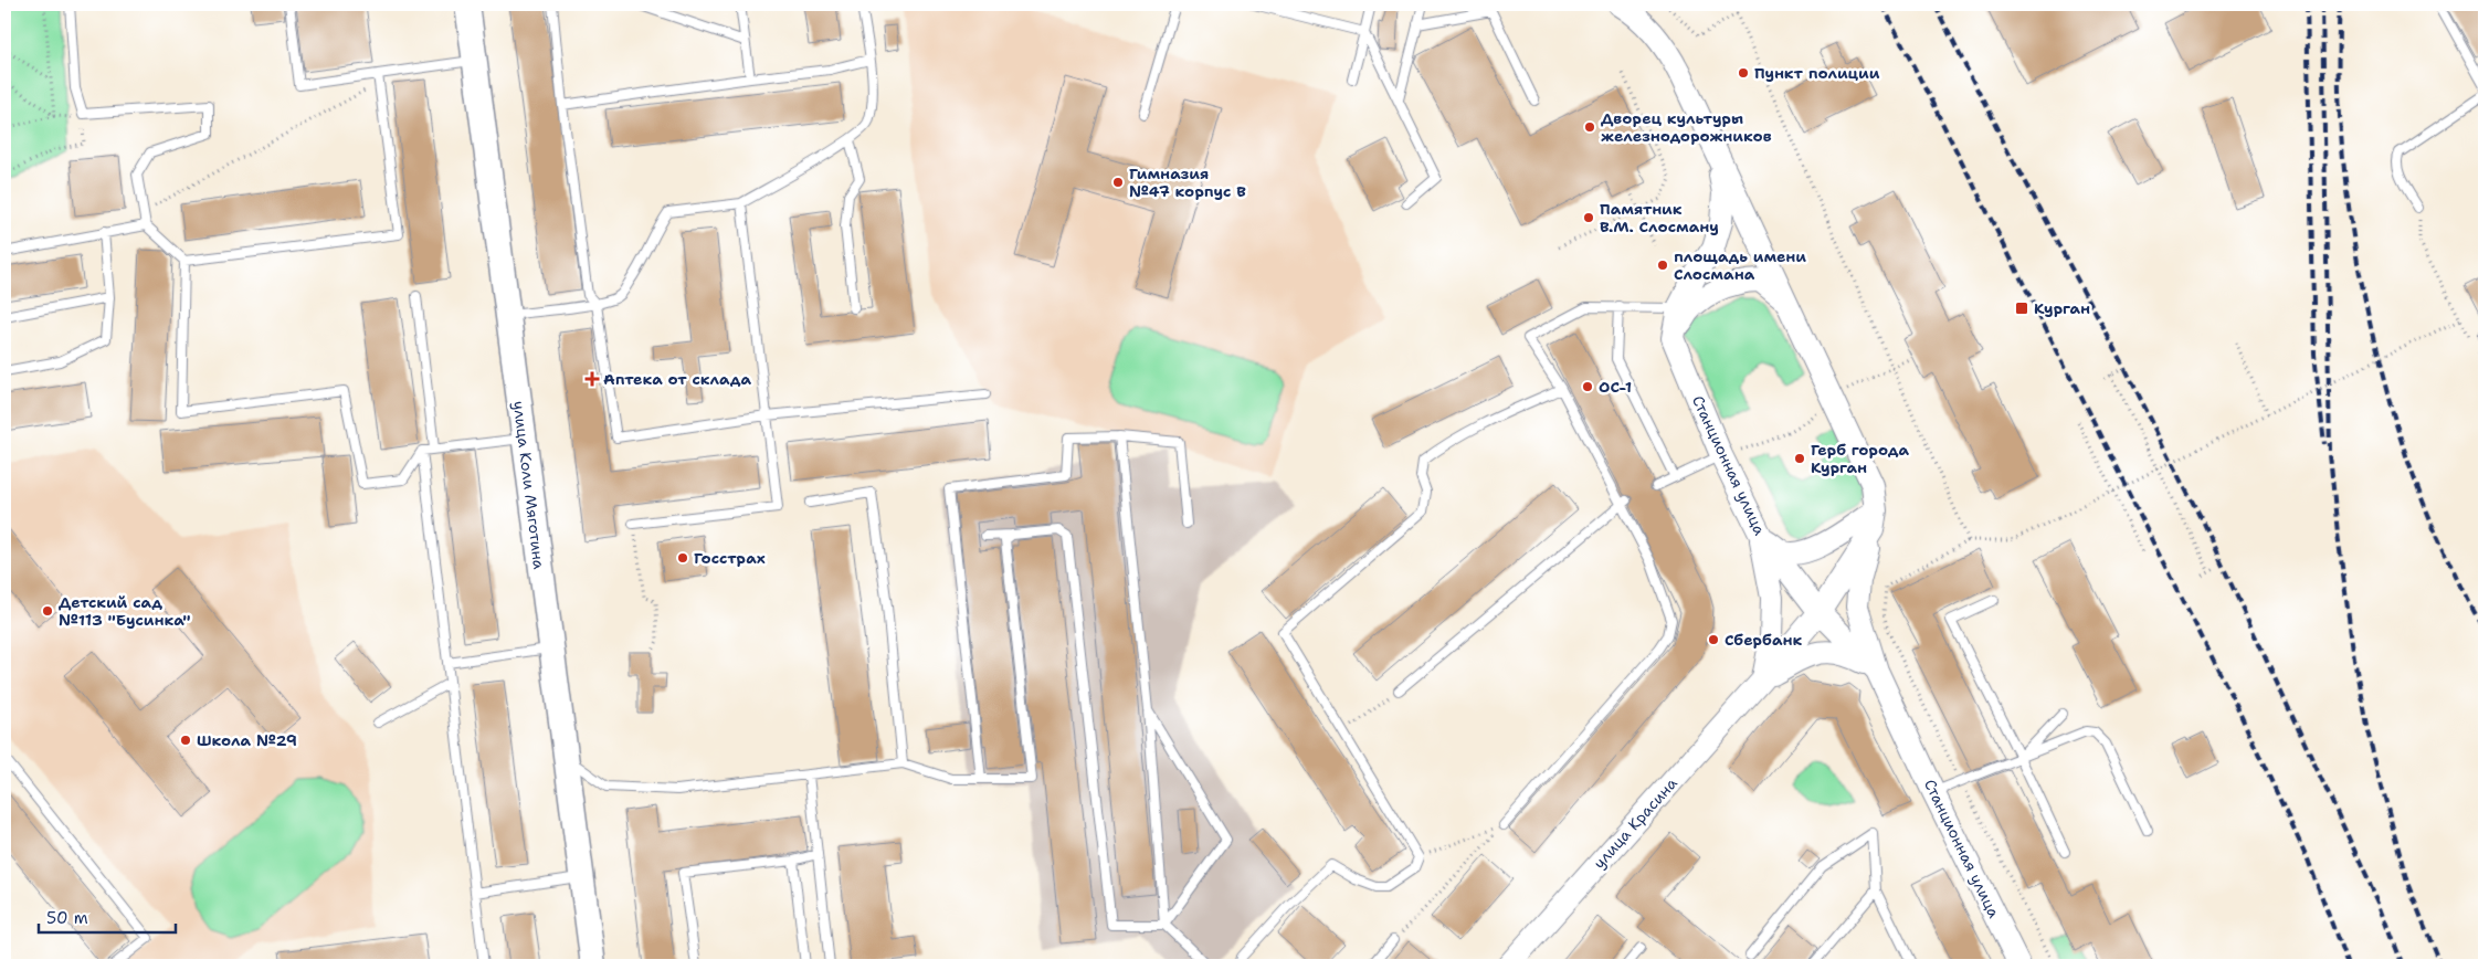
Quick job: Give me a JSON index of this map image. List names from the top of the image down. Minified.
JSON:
{"streets":{"main road":["Станционная улица","улица Коли Мяготина","улица Красина"]},"crossings":[["Станционная улица","улица Красина"]],"places":{"other":["Пункт полиции","Дворец культуры железнодорожников","Гимназия №47 корпус В","Памятник В.М. Слосману","площадь имени Слосмана","ОС-1","Герб города Курган","Госстрах","Детский сад №113 \"Бусинка\"","Сбербанк","Школа №29"],"transit":["Курган"],"health":["Аптека от склада"]},"scale_bar":"50 m"}
